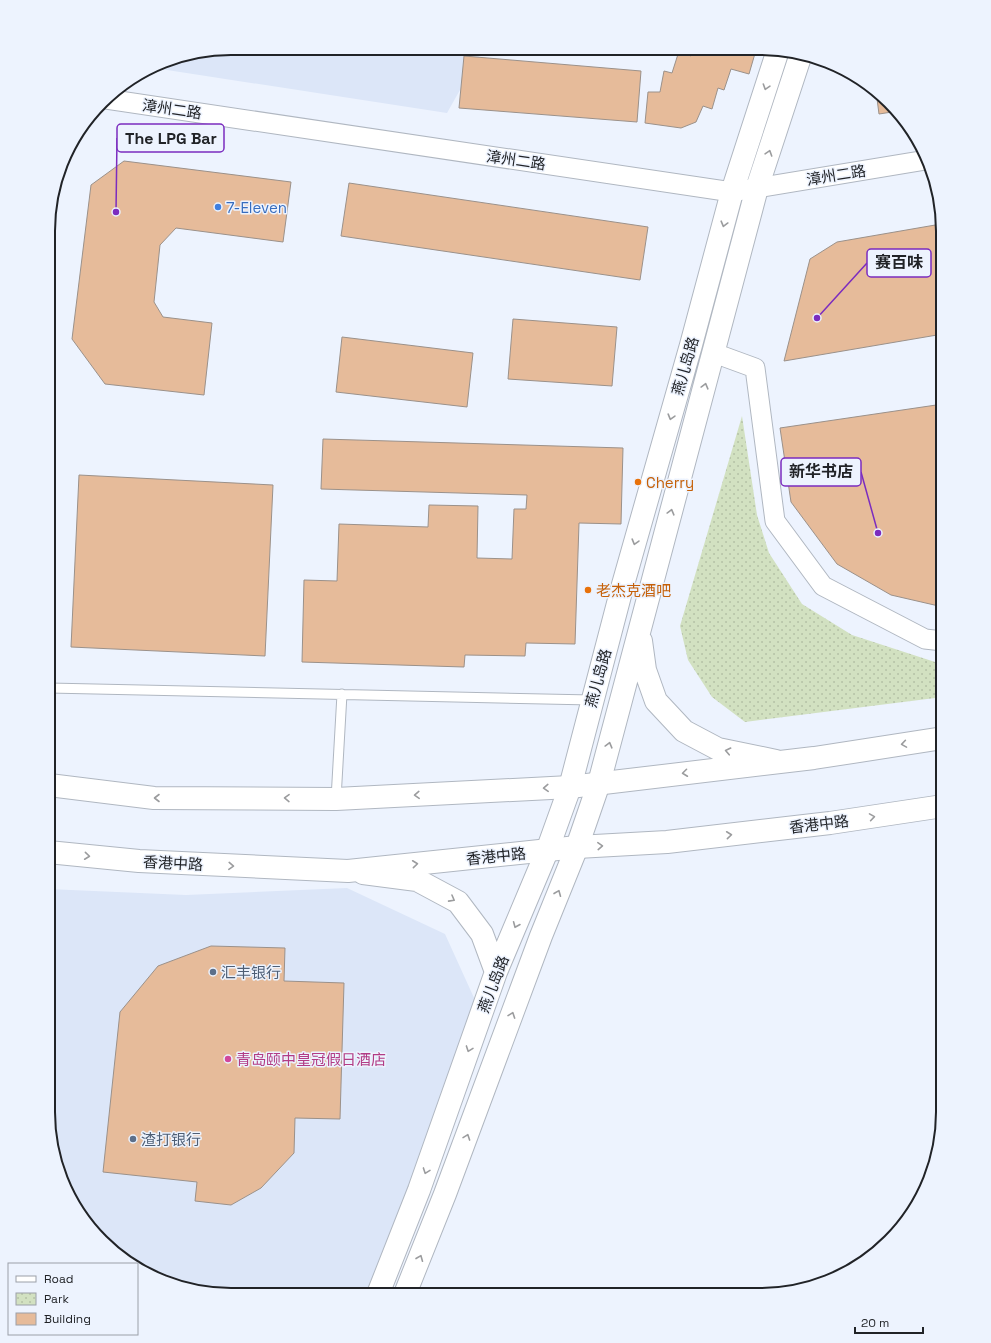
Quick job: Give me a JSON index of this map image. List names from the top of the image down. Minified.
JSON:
{"streets":{"main road":["燕儿岛路","香港中路"],"street":["漳州二路"]},"crossings":[["漳州二路","燕儿岛路"],["燕儿岛路","香港中路"]],"places":["7-Eleven","The LPG Bar","赛百味","Cherry","新华书店","老杰克酒吧","汇丰银行","青岛颐中皇冠假日酒店","渣打银行"],"legend":["Road","Park","Building"],"scale_bar":"20 m"}
